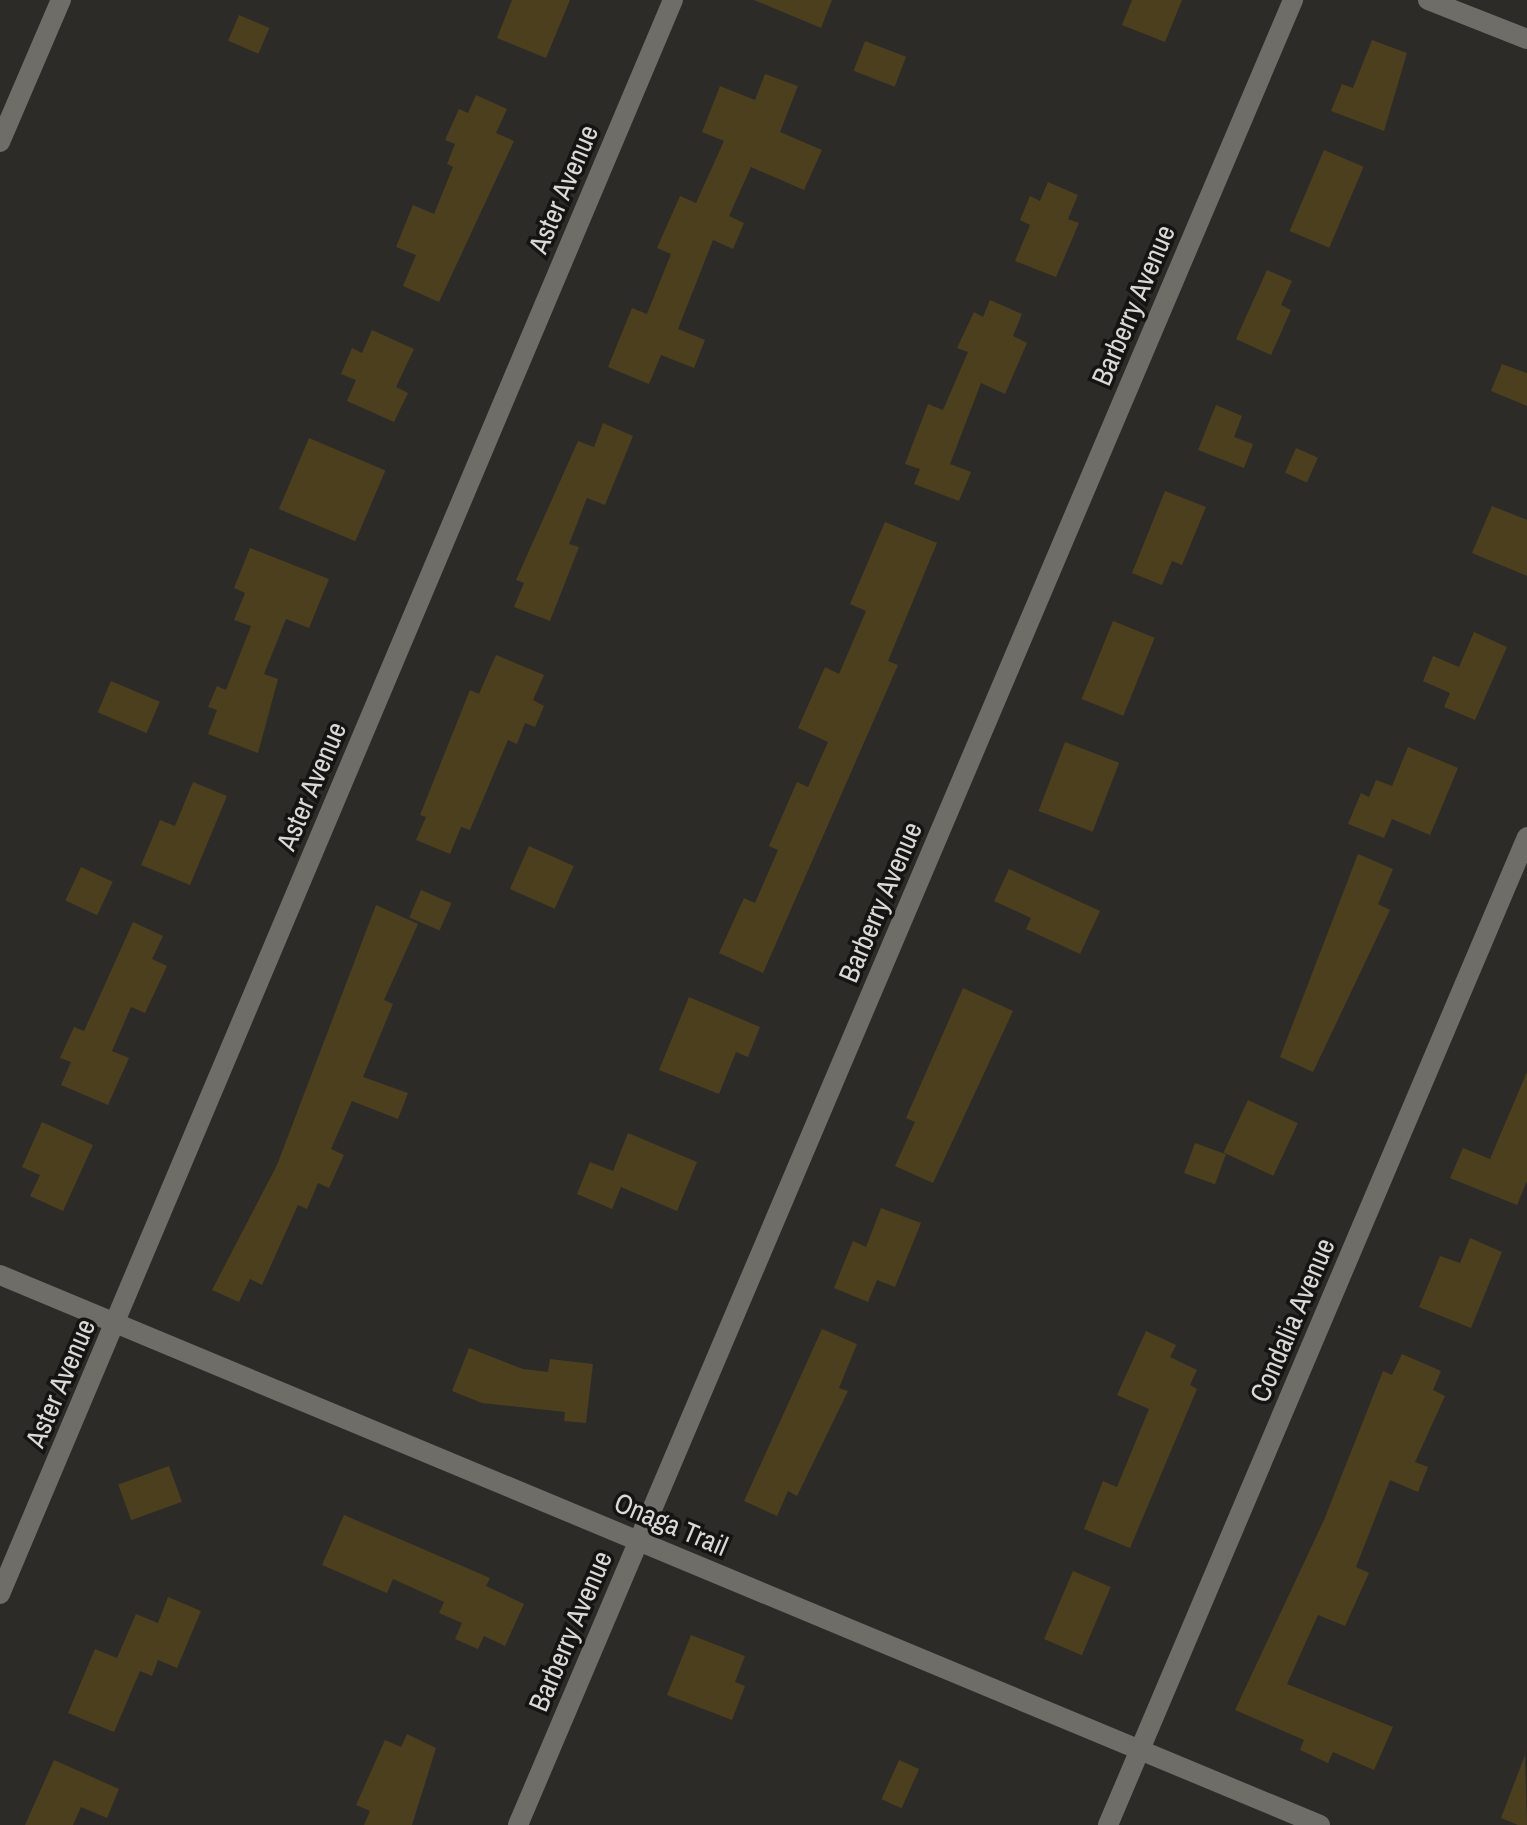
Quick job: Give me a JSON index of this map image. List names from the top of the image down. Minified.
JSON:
{"streets":{"street":["Aster Avenue","Barberry Avenue","Condalia Avenue","Onaga Trail"]},"crossings":[["Aster Avenue","Onaga Trail"],["Barberry Avenue","Onaga Trail"],["Condalia Avenue","Onaga Trail"]]}
